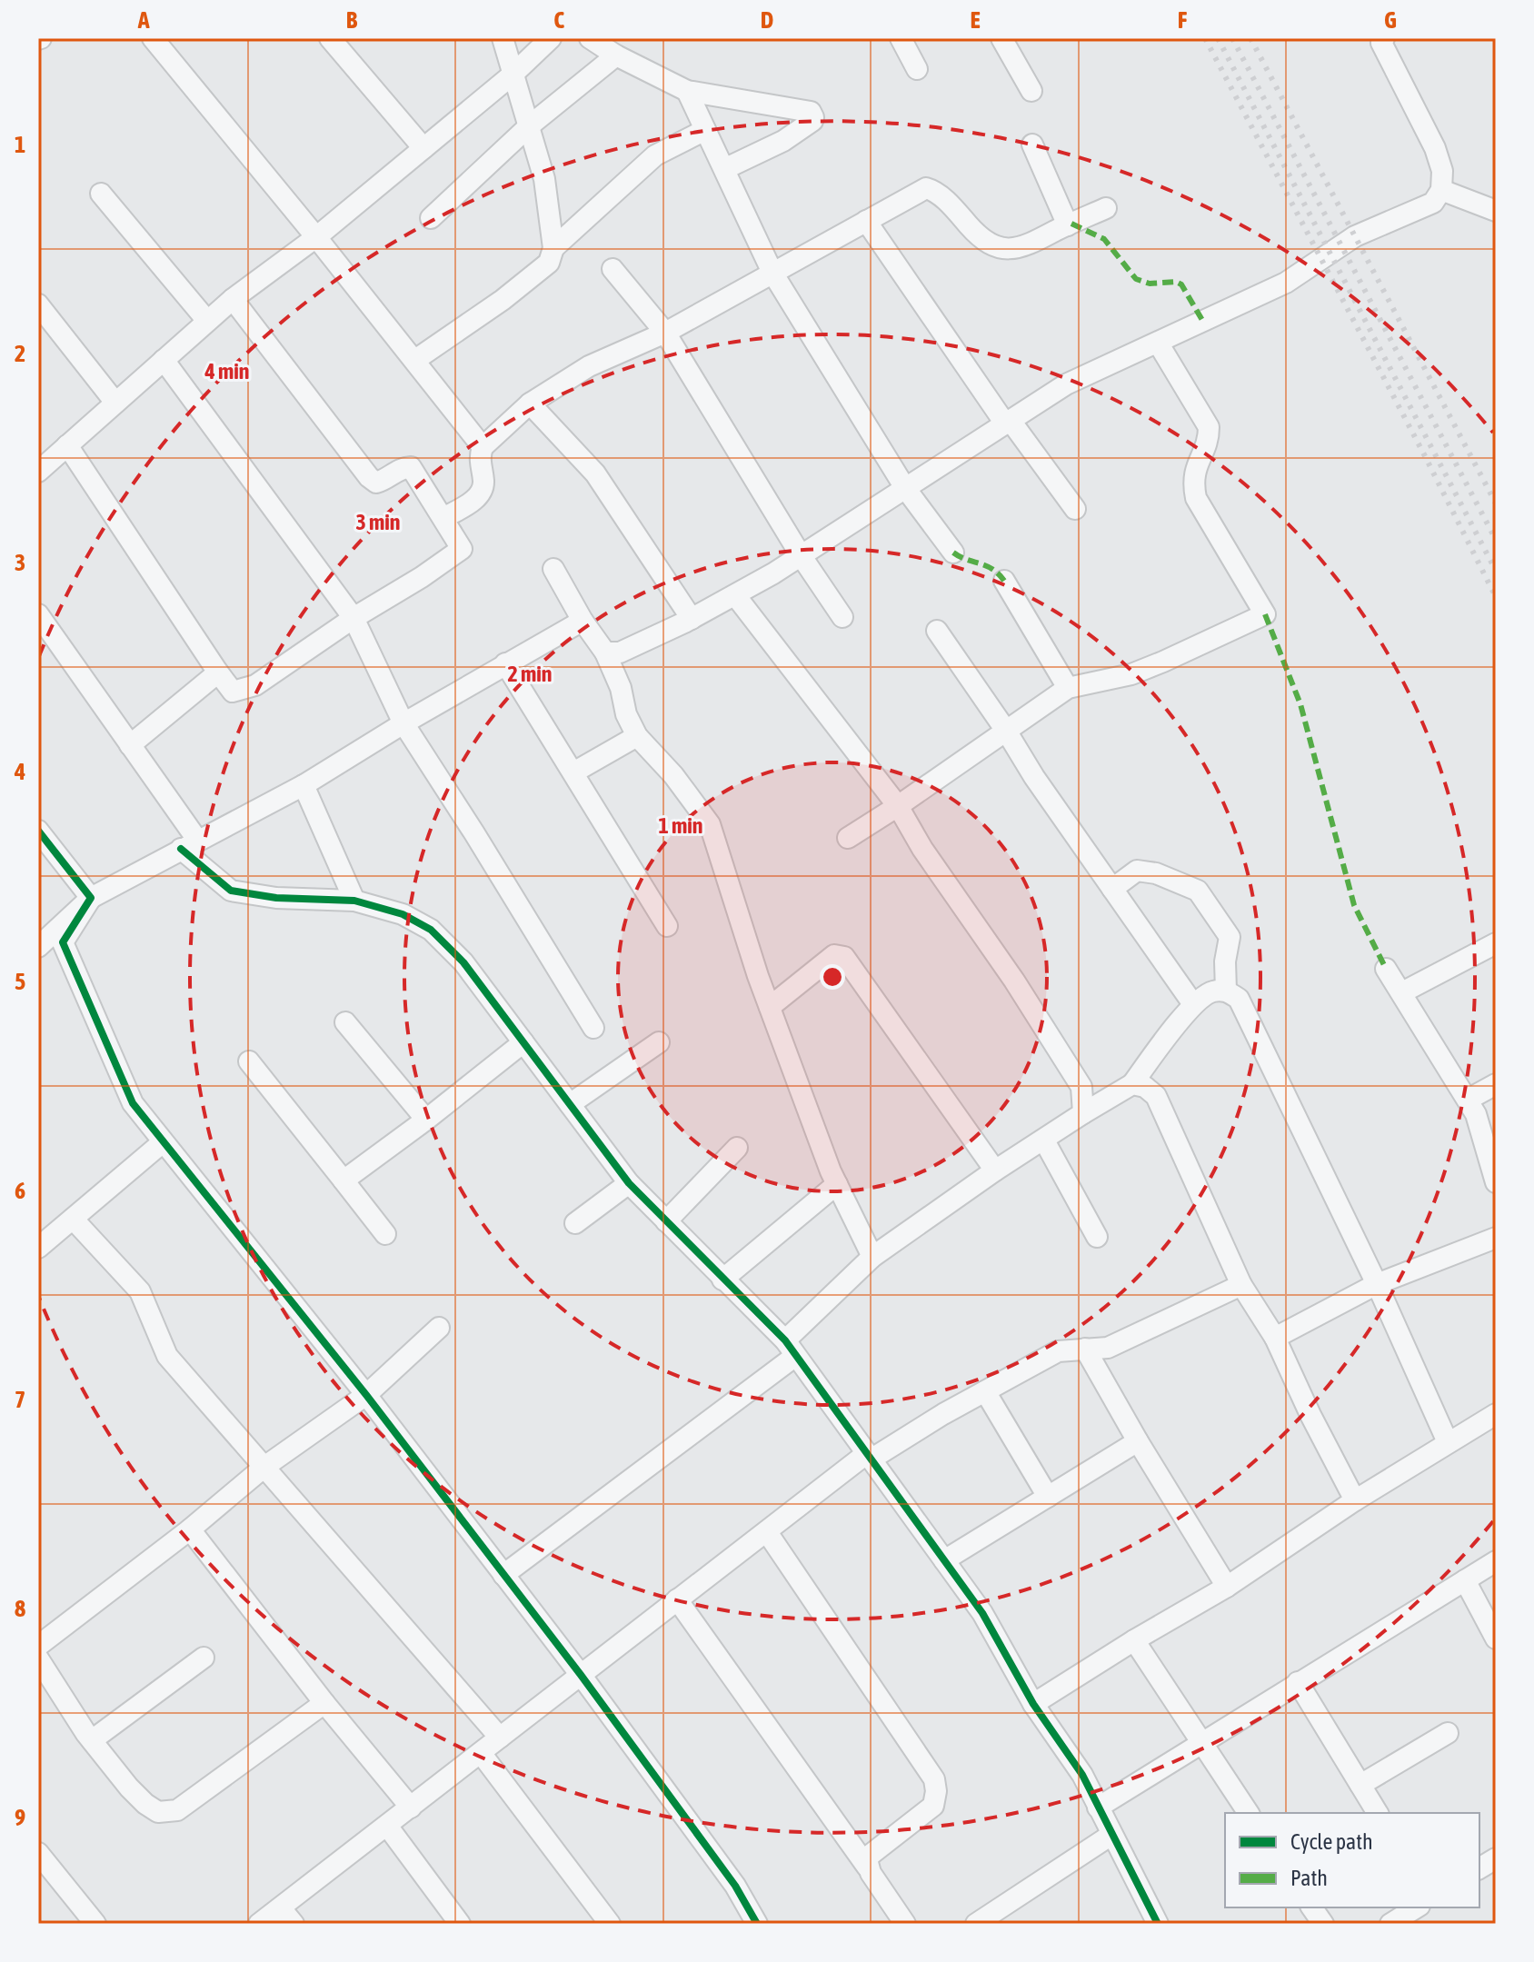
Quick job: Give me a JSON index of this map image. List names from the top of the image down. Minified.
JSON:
{"legend":["Cycle path","Path"],"grid":{"columns":["A","B","C","D","E","F","G"],"rows":["1","2","3","4","5","6","7","8","9"]},"rings":["4 min","3 min","2 min","1 min"]}
